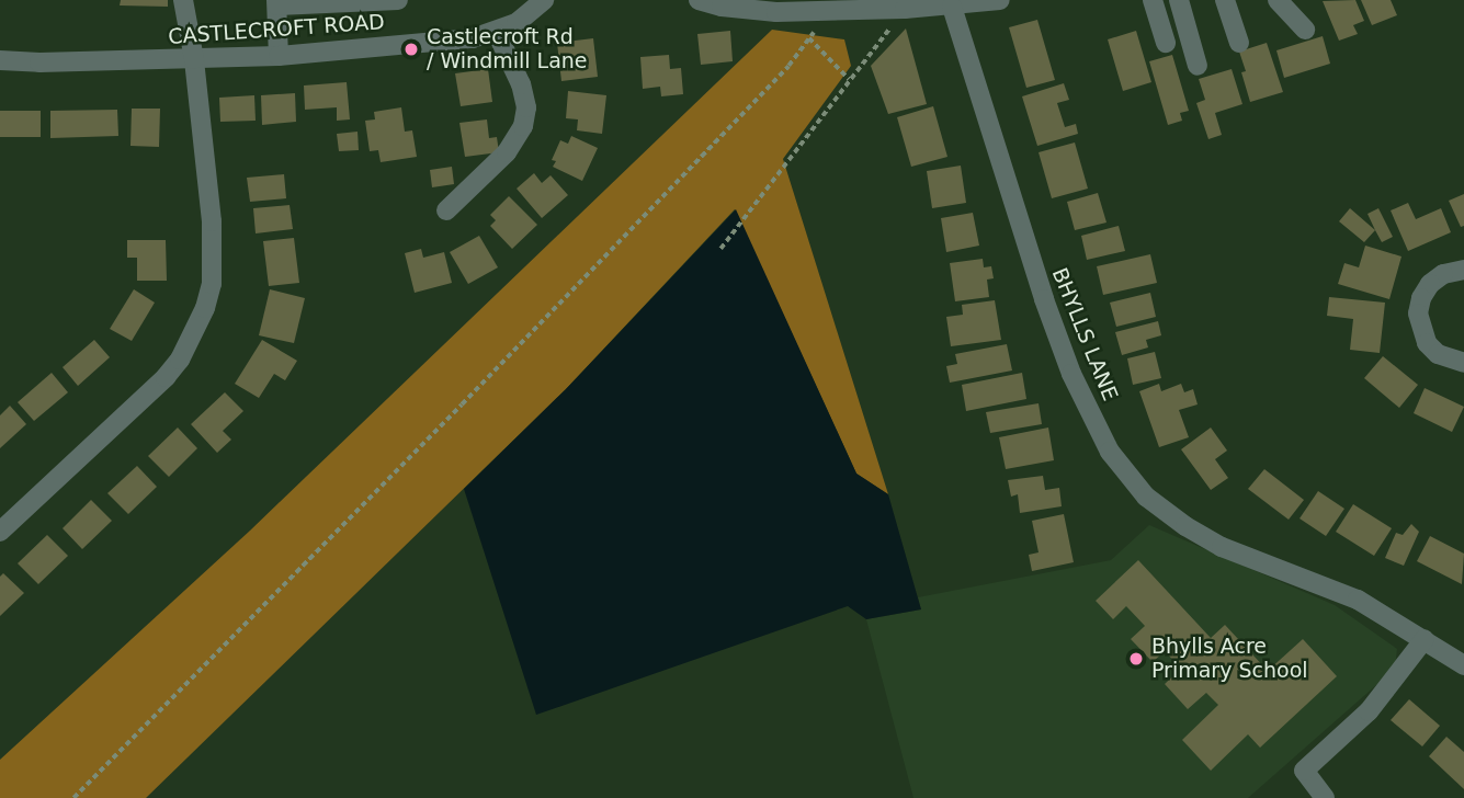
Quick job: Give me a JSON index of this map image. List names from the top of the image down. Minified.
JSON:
{"streets":{"street":["CASTLECROFT ROAD","BHYLLS LANE"]},"places":["Castlecroft Rd / Windmill Lane","Bhylls Acre Primary School"]}
